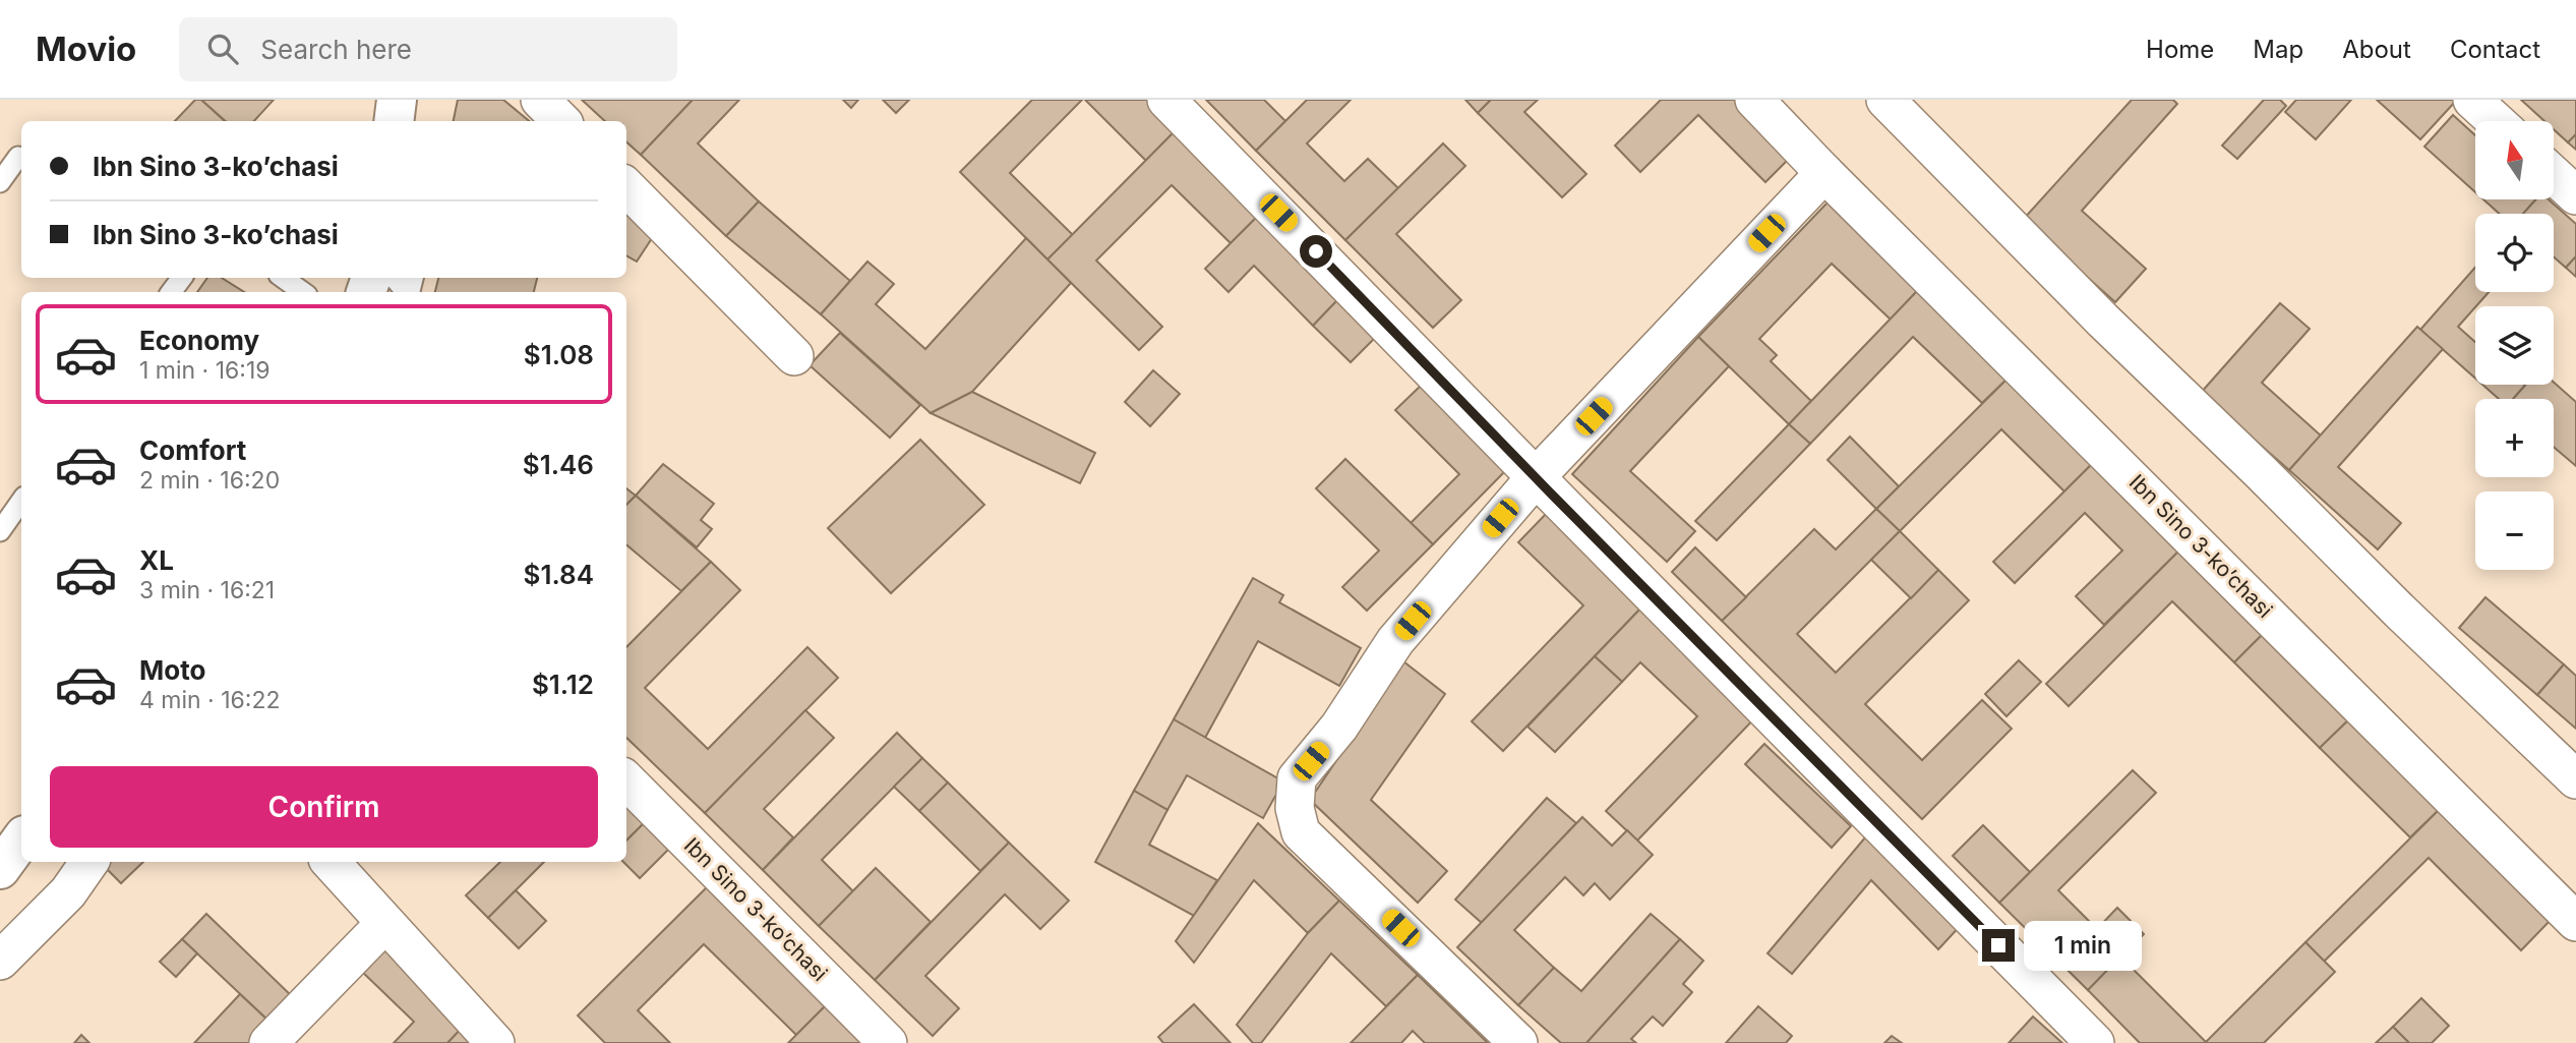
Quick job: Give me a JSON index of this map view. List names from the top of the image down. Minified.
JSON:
{"streets":{"street":["Ibn Sino 3-koʼchasi"]},"north":"top","page":{"header":"Movio","search":"Search here","nav":["Home","Map","About","Contact"],"map_buttons":["+","−"],"banner":["Ibn Sino 3-koʼchasi","Ibn Sino 3-koʼchasi"],"list":[{"name":"Economy","note":"1 min · 16:19","value":"$1.08"},{"name":"Comfort","note":"2 min · 16:20","value":"$1.46"},{"name":"XL","note":"3 min · 16:21","value":"$1.84"},{"name":"Moto","note":"4 min · 16:22","value":"$1.12"}],"buttons":"Confirm","bubble":"1 min"}}
